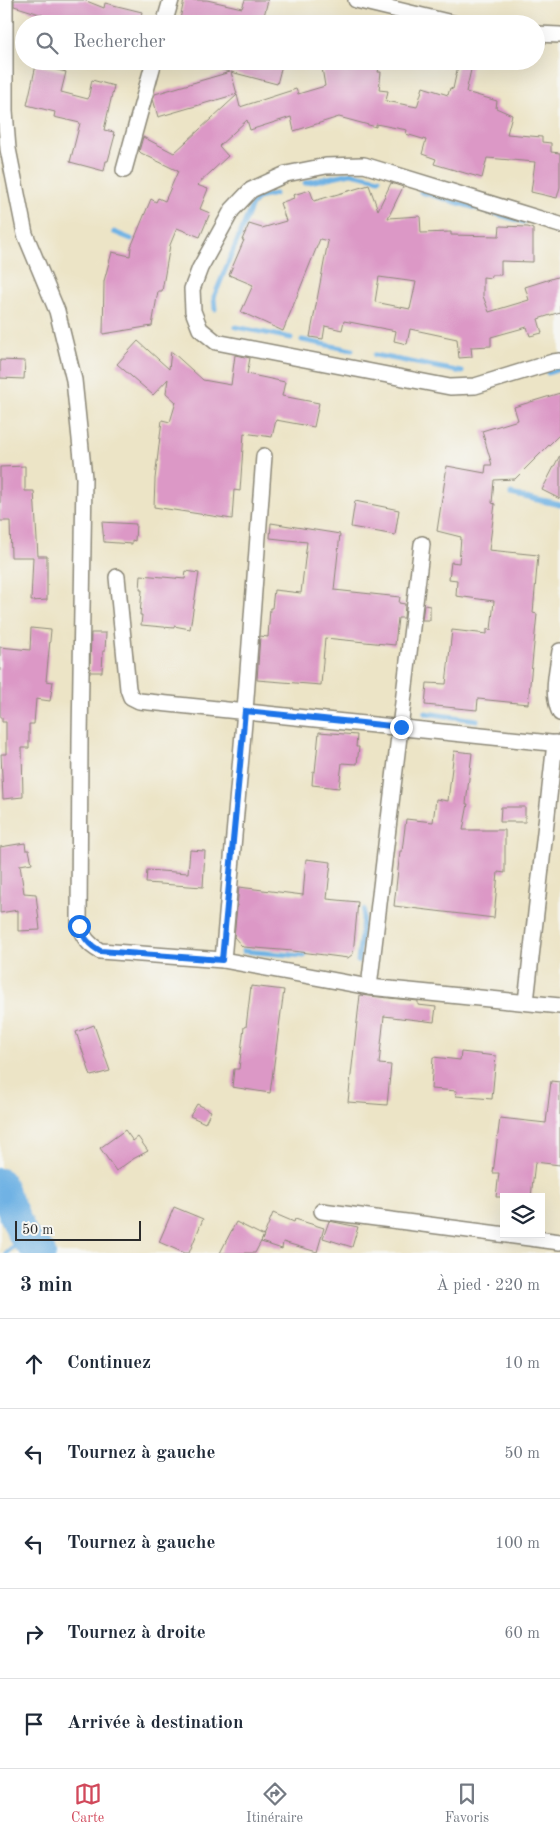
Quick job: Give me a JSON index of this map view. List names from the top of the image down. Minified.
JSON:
{"scale_bar":"50 m","page":{"search":"Rechercher","scale":"50 m","heading":["3 min","À pied · 220 m"],"list":[["Continuez","10 m"],["Tournez à gauche","50 m"],["Tournez à gauche","100 m"],["Tournez à droite","60 m"],"Arrivée à destination"],"nav":["Carte","Itinéraire","Favoris"]}}
